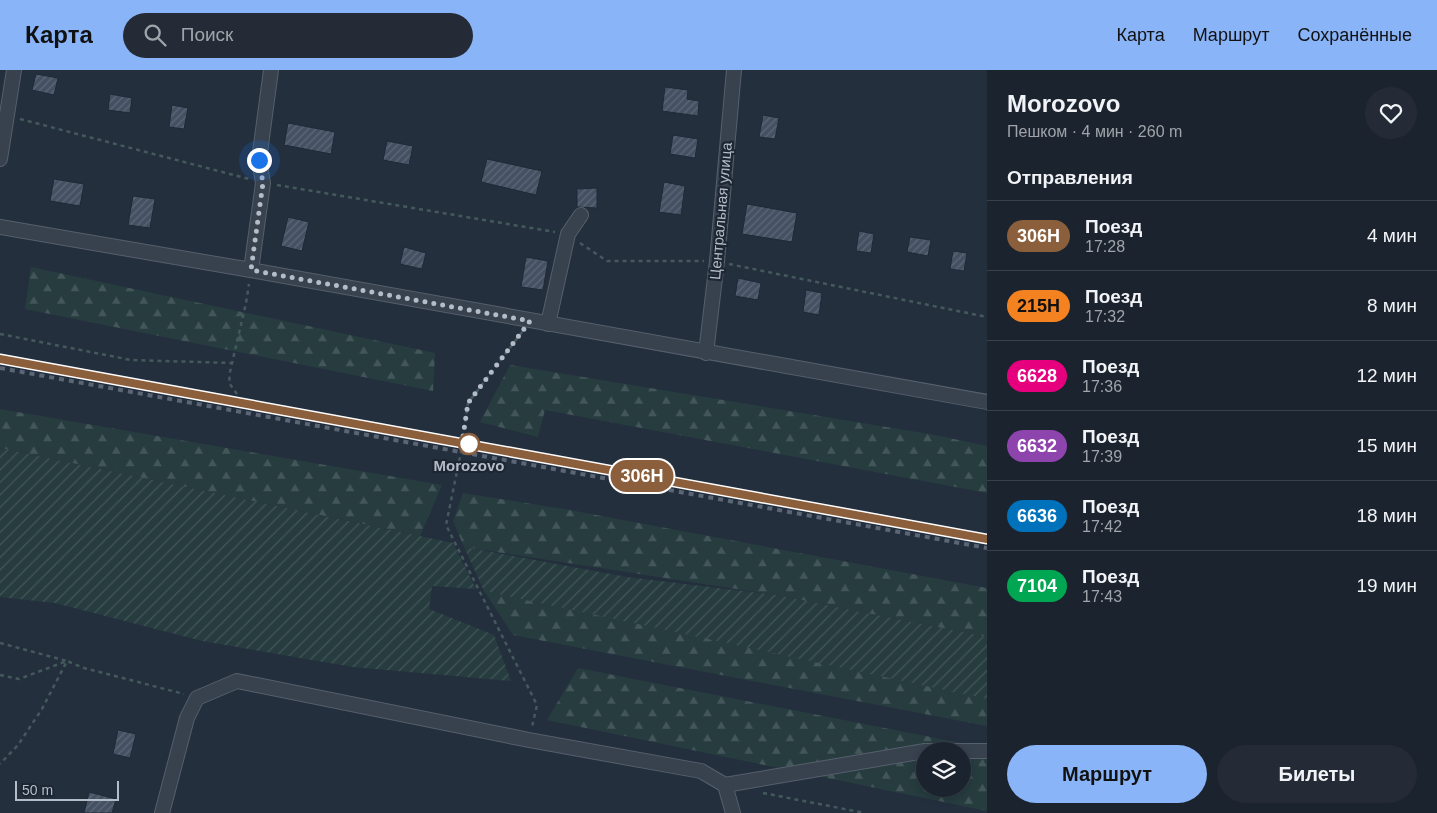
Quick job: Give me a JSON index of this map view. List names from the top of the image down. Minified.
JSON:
{"streets":{"street":["Центральная улица"]},"places":["Morozovo"],"scale_bar":"50 m","page":{"header":"Карта","search":"Поиск","nav":["Карта","Маршрут","Сохранённые"],"on_map":"306Н","heading":[["Morozovo","Пешком · 4 мин · 260 m"],"Отправления"],"list":[{"mark":"306Н","name":"Поезд","note":"17:28","value":"4 мин"},{"mark":"215Н","name":"Поезд","note":"17:32","value":"8 мин"},{"mark":"6628","name":"Поезд","note":"17:36","value":"12 мин"},{"mark":"6632","name":"Поезд","note":"17:39","value":"15 мин"},{"mark":"6636","name":"Поезд","note":"17:42","value":"18 мин"},{"mark":"7104","name":"Поезд","note":"17:43","value":"19 мин"}],"buttons":["Маршрут","Билеты"],"scale":"50 m"}}
